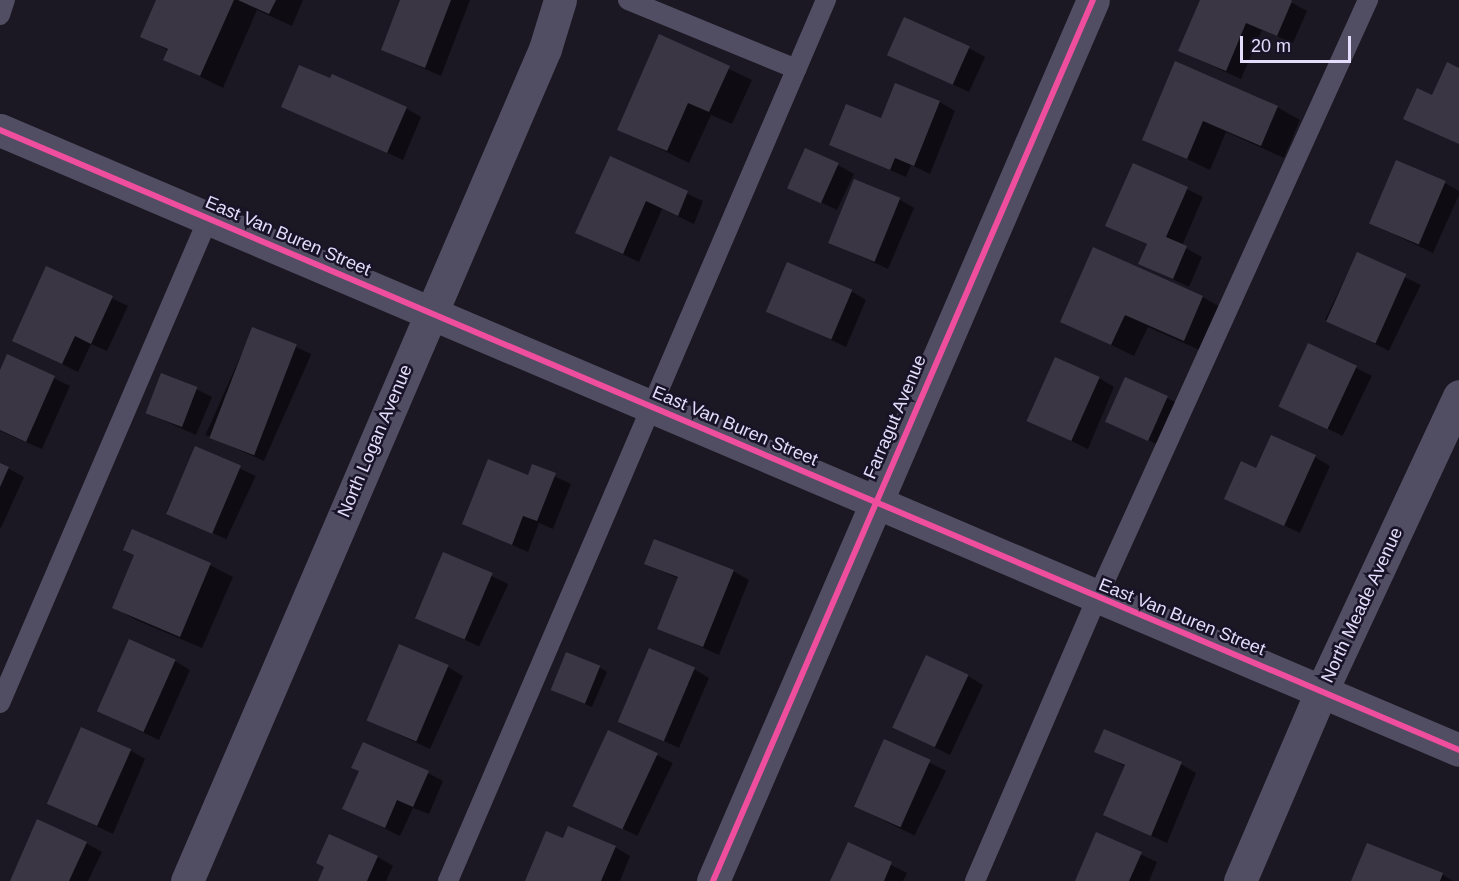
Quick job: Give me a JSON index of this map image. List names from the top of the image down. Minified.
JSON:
{"streets":{"street":["East Van Buren Street","Farragut Avenue","North Logan Avenue","North Meade Avenue"]},"crossings":[["East Van Buren Street","Farragut Avenue"],["East Van Buren Street","North Logan Avenue"],["East Van Buren Street","North Meade Avenue"]],"scale_bar":"20 m"}
